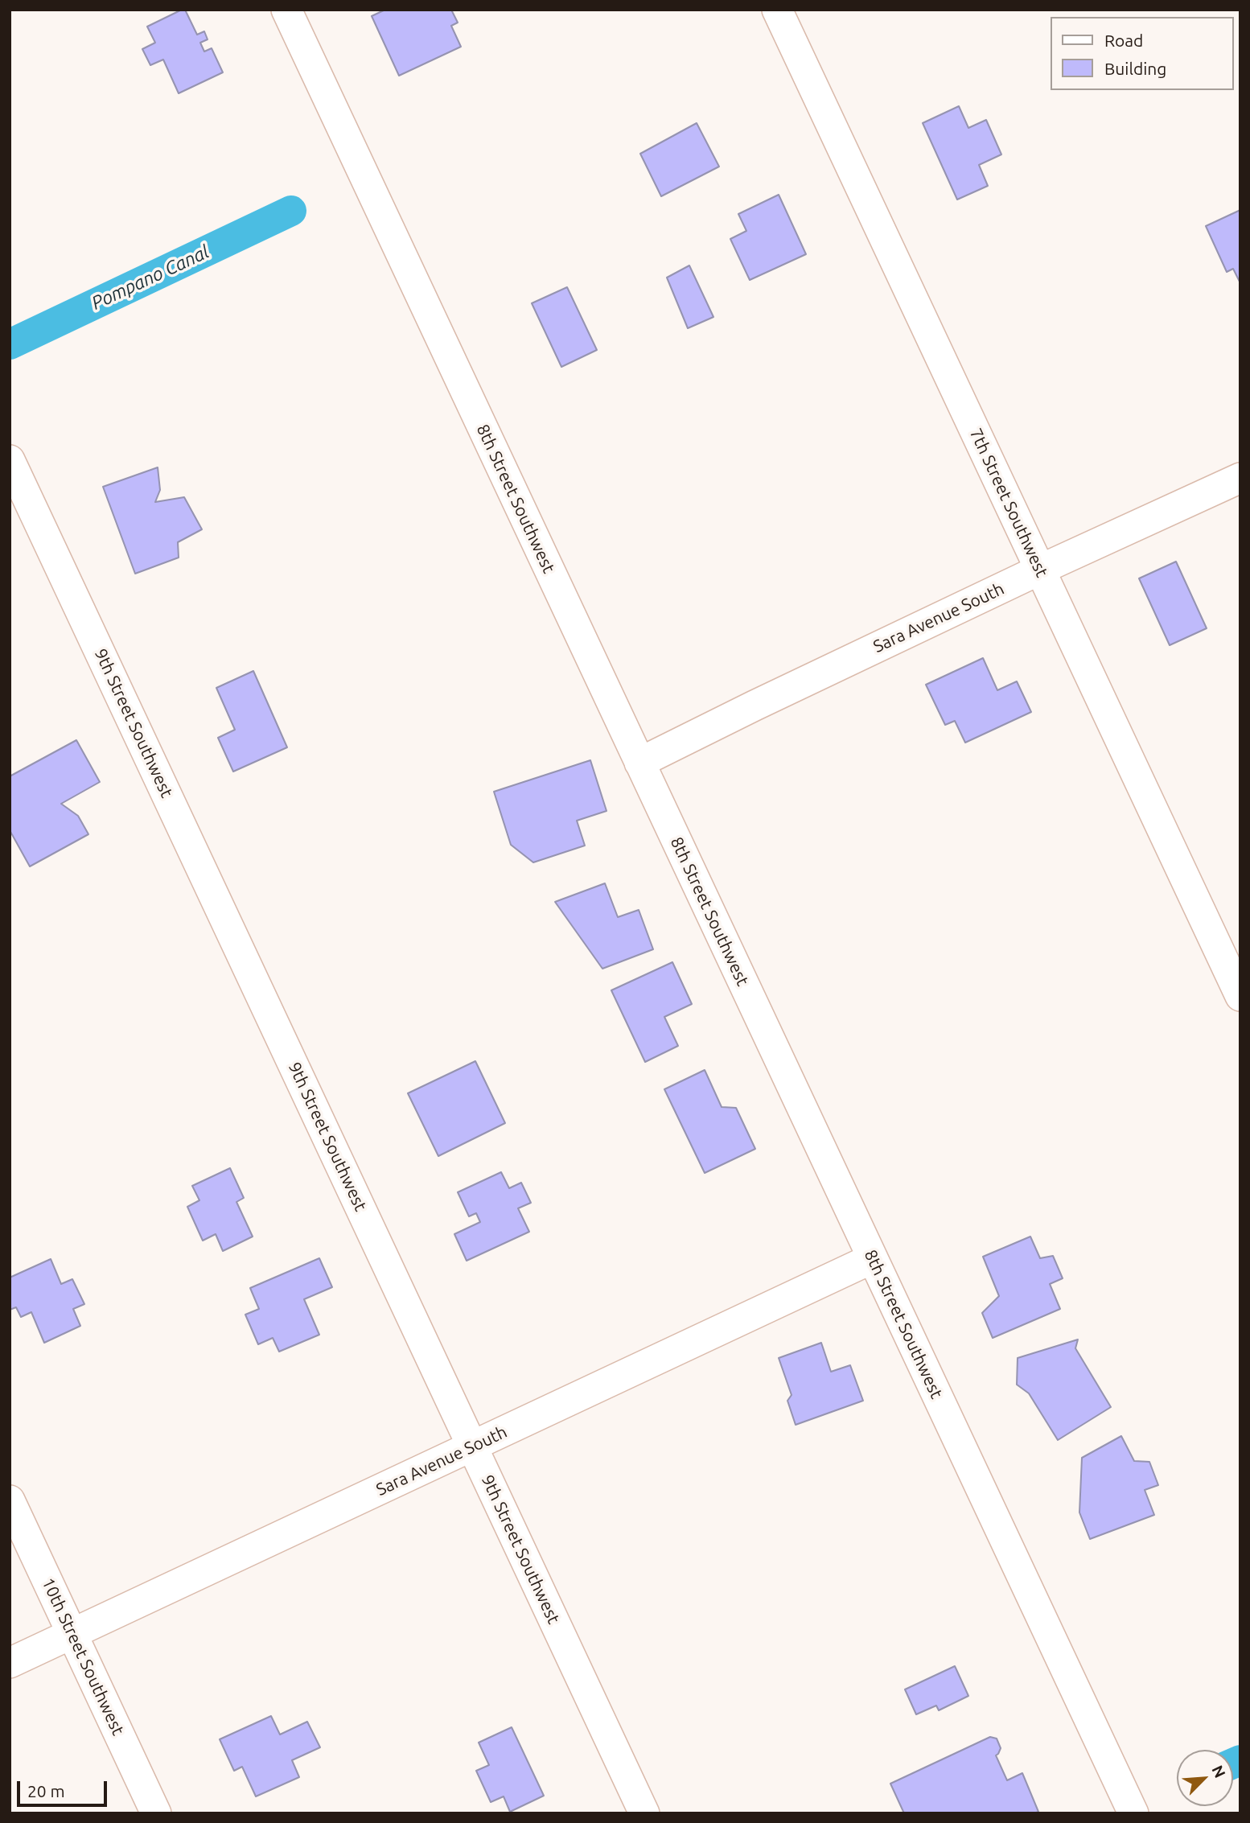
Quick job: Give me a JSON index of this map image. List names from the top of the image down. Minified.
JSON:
{"streets":{"street":["8th Street Southwest","7th Street Southwest","Sara Avenue South","9th Street Southwest","10th Street Southwest"]},"crossings":[["8th Street Southwest","Sara Avenue South"],["7th Street Southwest","Sara Avenue South"],["Sara Avenue South","9th Street Southwest"],["Sara Avenue South","10th Street Southwest"]],"water":["Pompano Canal"],"legend":["Road","Building"],"scale_bar":"20 m","north":"top right"}
